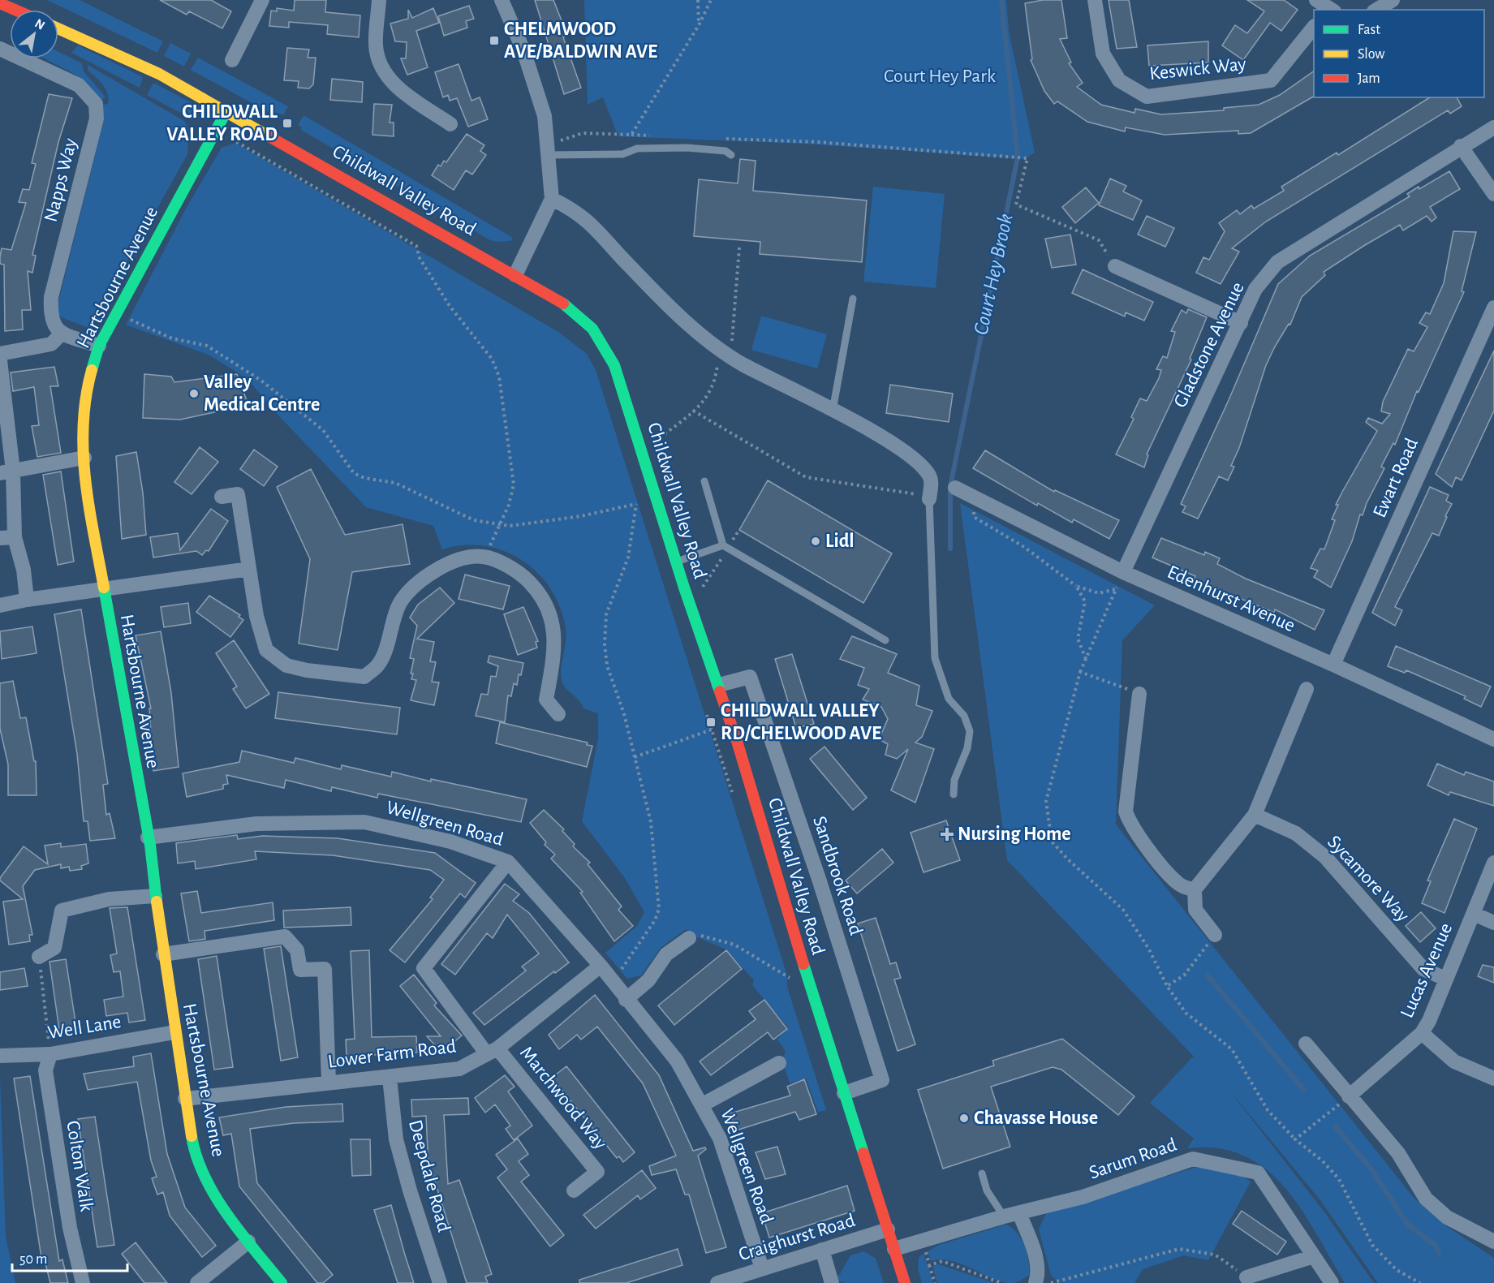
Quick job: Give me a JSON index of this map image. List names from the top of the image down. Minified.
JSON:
{"streets":{"main road":["Childwall Valley Road","Hartsbourne Avenue"],"street":["Keswick Way","Napps Way","Gladstone Avenue","Ewart Road","Edenhurst Avenue","Wellgreen Road","Sandbrook Road","Sycamore Way","Lucas Avenue","Well Lane","Lower Farm Road","Marchwood Way","Sarum Road","Colton Walk","Deepdale Road","Craighurst Road"]},"crossings":[["Childwall Valley Road","Hartsbourne Avenue"],["Childwall Valley Road","Sandbrook Road"],["Childwall Valley Road","Sarum Road"],["Childwall Valley Road","Craighurst Road"],["Hartsbourne Avenue","Wellgreen Road"],["Hartsbourne Avenue","Well Lane"],["Hartsbourne Avenue","Lower Farm Road"],["Gladstone Avenue","Edenhurst Avenue"],["Ewart Road","Edenhurst Avenue"],["Wellgreen Road","Lower Farm Road"],["Wellgreen Road","Craighurst Road"],["Sycamore Way","Lucas Avenue"],["Well Lane","Colton Walk"],["Lower Farm Road","Marchwood Way"],["Lower Farm Road","Deepdale Road"]],"water":["Court Hey Brook"],"parks":["Court Hey Park"],"places":{"transit":["CHELMWOOD AVE/BALDWIN AVE","CHILDWALL VALLEY ROAD","CHILDWALL VALLEY RD/CHELWOOD AVE"],"other":["Valley Medical Centre","Lidl","Chavasse House"],"health":["Nursing Home"]},"legend":["Fast","Slow","Jam"],"scale_bar":"50 m","north":"top right"}
